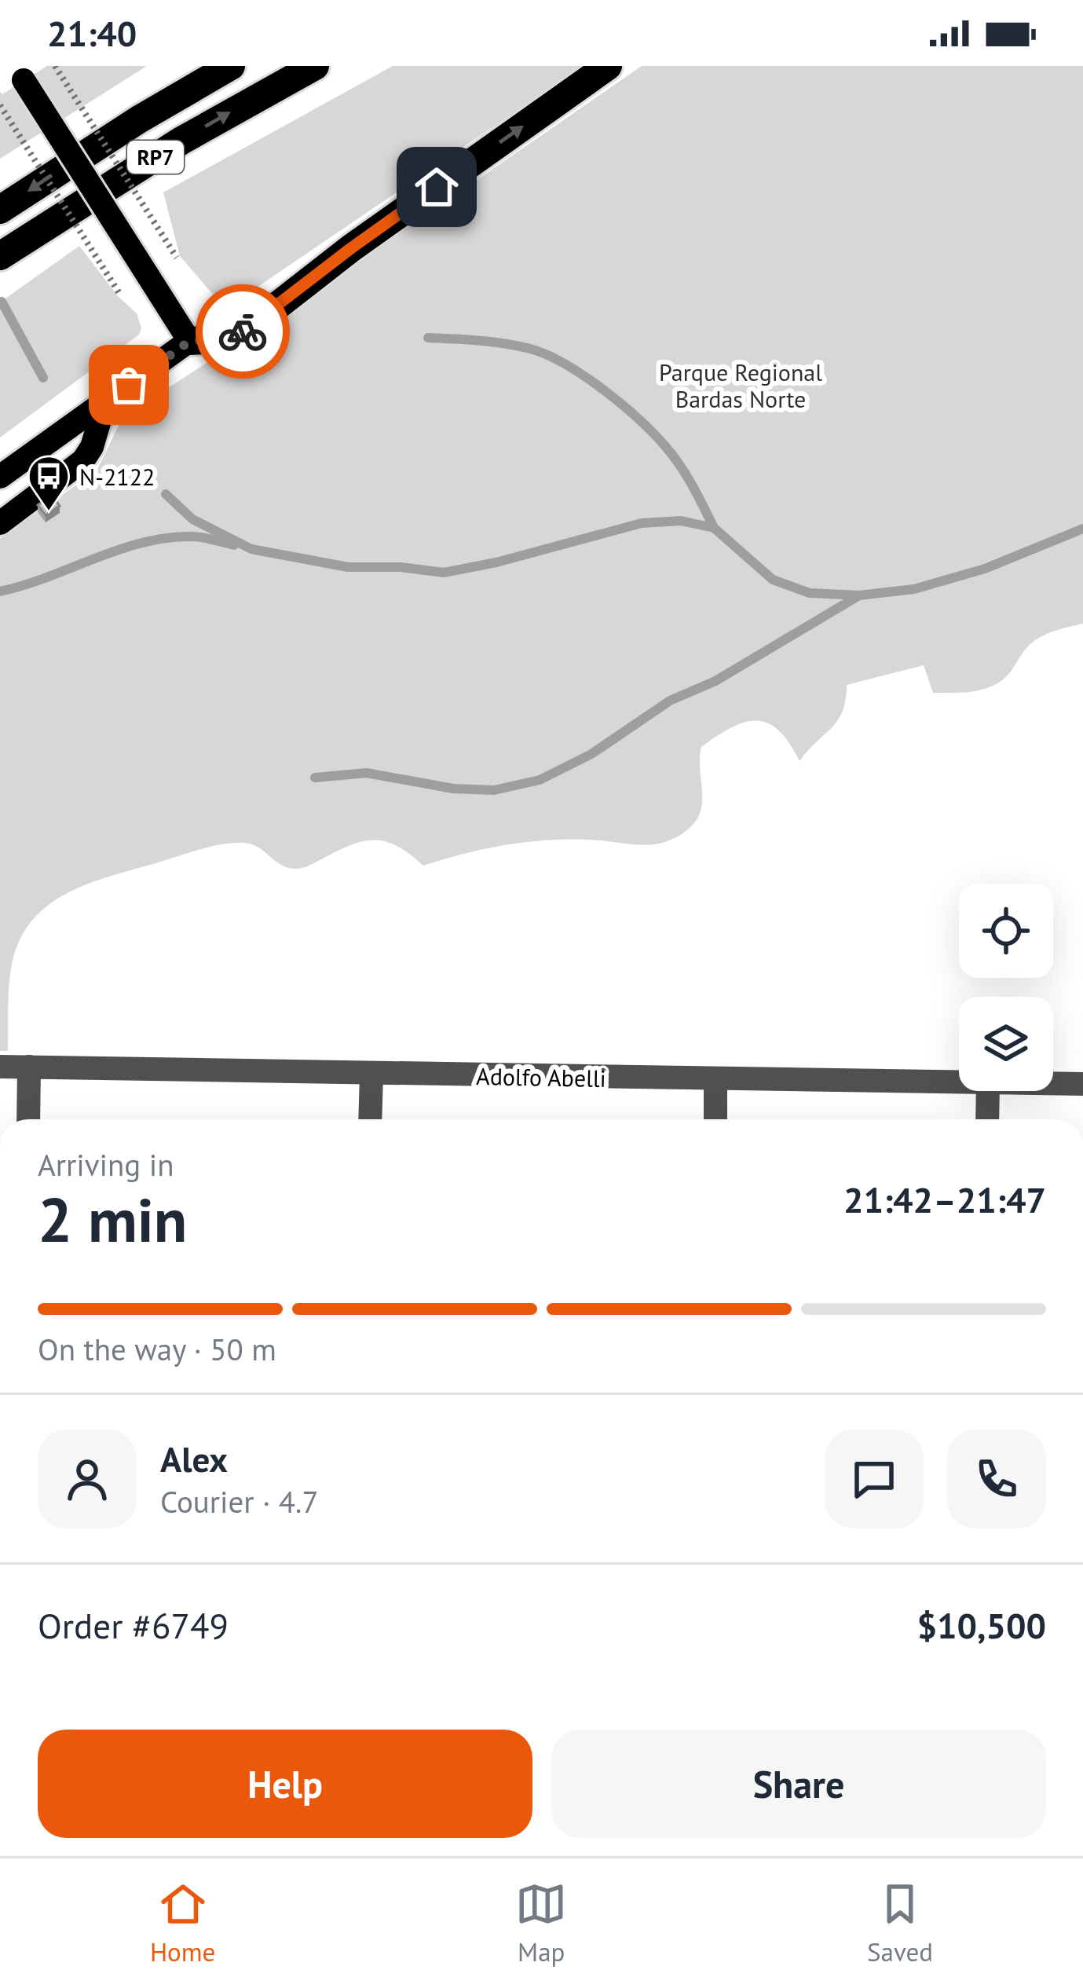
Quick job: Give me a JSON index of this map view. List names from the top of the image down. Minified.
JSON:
{"streets":{"highway":["RP7"],"street":["Adolfo Abelli"]},"parks":["Parque Regional Bardas Norte"],"places":{"bus stop":["N-2122"]},"page":{"status":"21:40","heading":["2 min","Arriving in","21:42–21:47"],"panel":["Alex","Courier · 4.7","Order #6749","$10,500"],"bar":"On the way · 50 m","buttons":["Help","Share"],"tabs":["Home","Map","Saved"]}}
